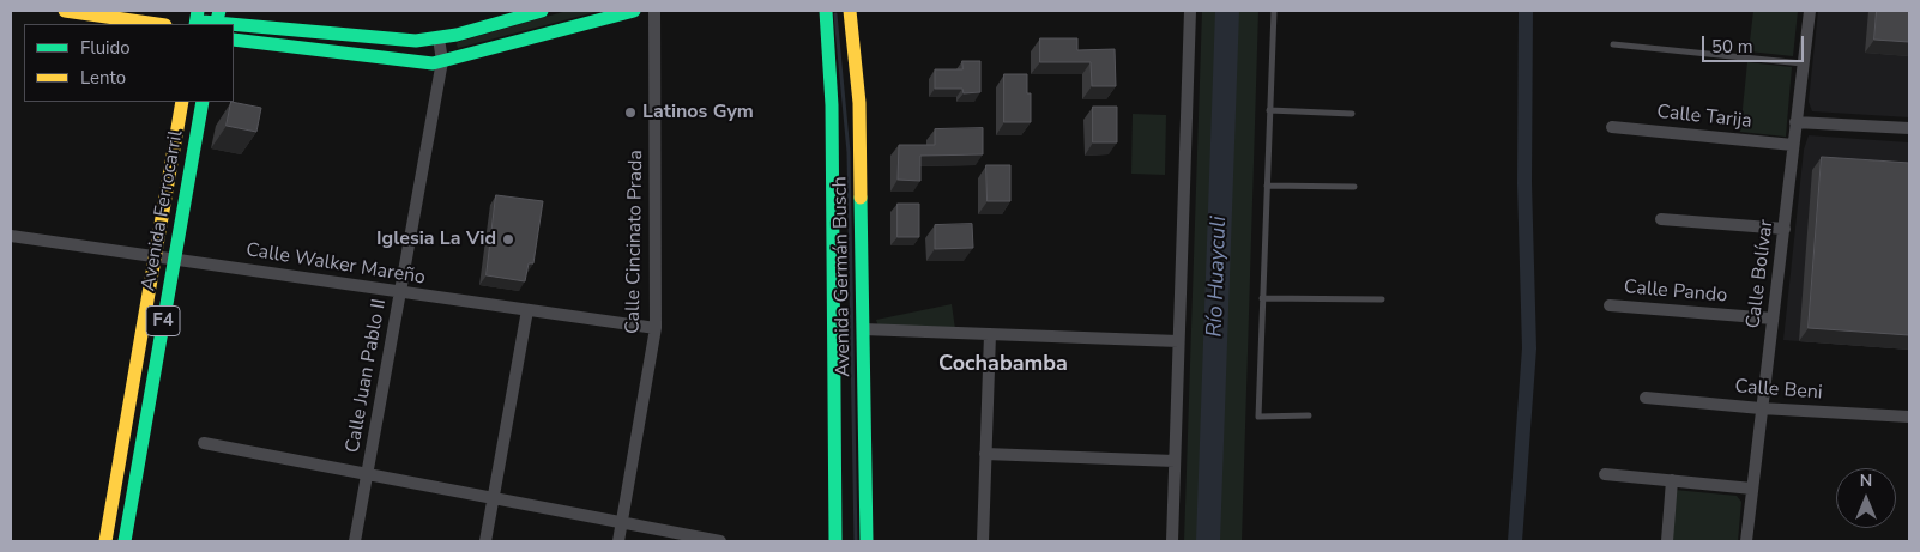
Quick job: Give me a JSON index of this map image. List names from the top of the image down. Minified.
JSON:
{"streets":{"main road":["Avenida Ferrocarril","Avenida Germán Busch","F4"],"street":["Calle Tarija","Calle Cincinato Prada","Calle Walker Mareño","Calle Bolívar","Calle Pando","Calle Juan Pablo II","Calle Beni"]},"crossings":[["Calle Tarija","Calle Bolívar"],["Avenida Ferrocarril","Calle Walker Mareño"],["Calle Cincinato Prada","Calle Walker Mareño"],["Calle Walker Mareño","Calle Juan Pablo II"],["Calle Bolívar","Calle Pando"],["Calle Bolívar","Calle Beni"]],"districts":["Cochabamba"],"water":["Río Huayculi"],"places":["Latinos Gym","Iglesia La Vid"],"legend":["Fluido","Lento"],"scale_bar":"50 m","north":"top"}
